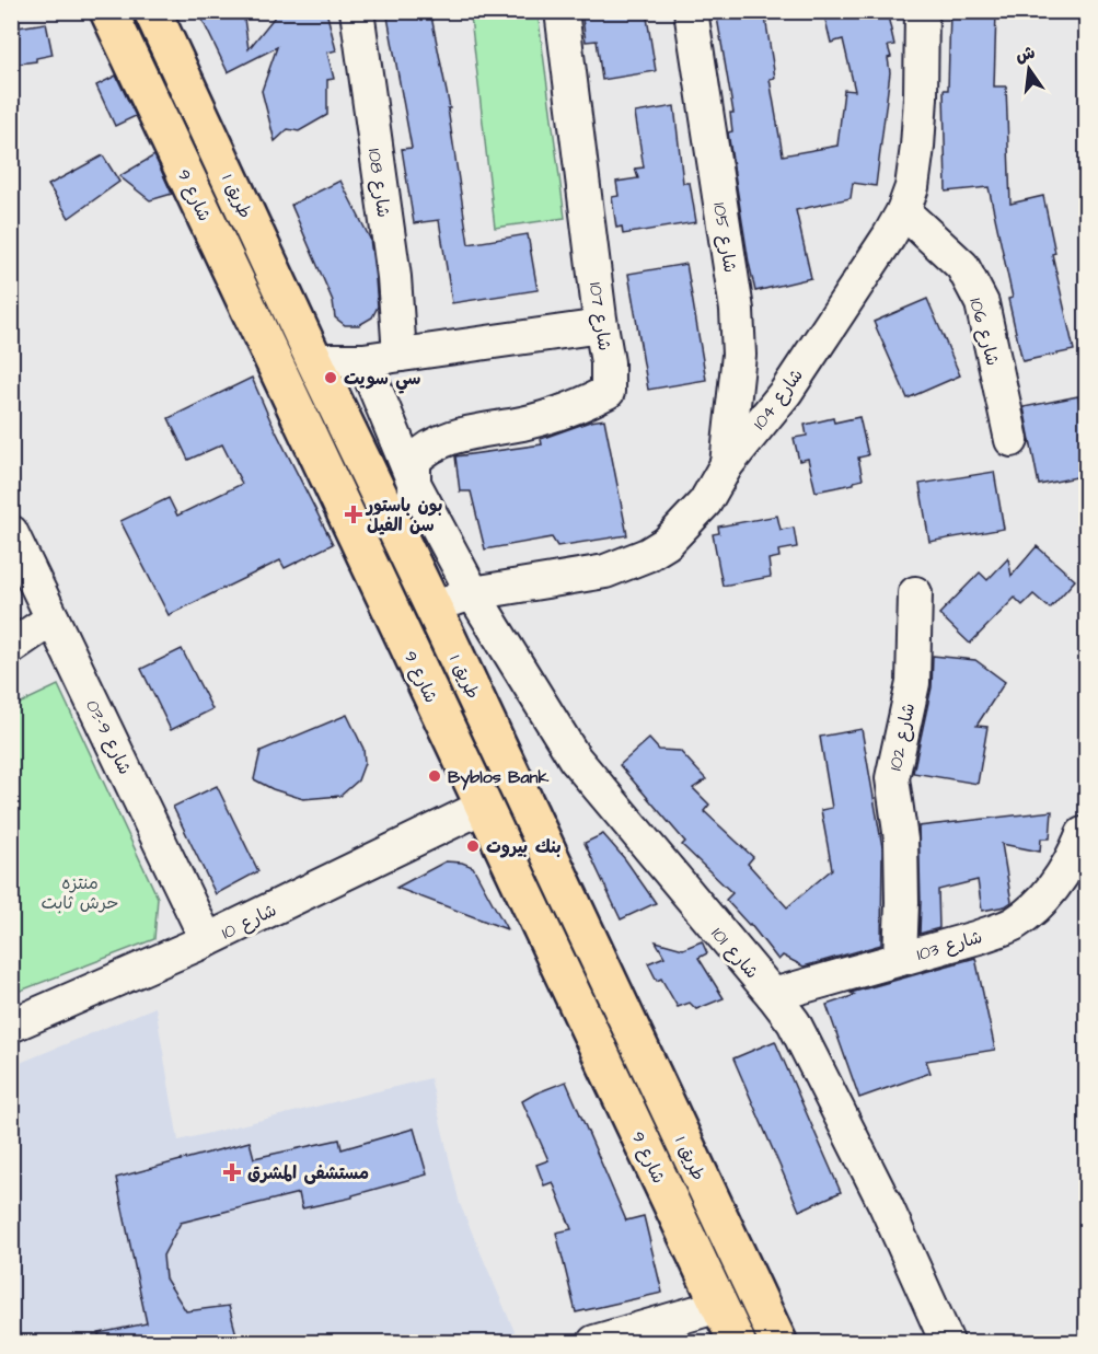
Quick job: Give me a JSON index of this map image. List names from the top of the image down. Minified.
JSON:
{"streets":{"main road":["شارع 9","طريق 1"],"street":["شارع 108","شارع 105","شارع 107","شارع 106","شارع 104","شارع 9-03","شارع 102","شارع 10","شارع 103","شارع 101"]},"crossings":[["شارع 9","شارع 10"],["طريق 1","شارع 107"],["طريق 1","شارع 104"],["شارع 105","شارع 104"],["شارع 107","شارع 101"],["شارع 106","شارع 104"],["شارع 104","شارع 101"],["شارع 9-03","شارع 10"],["شارع 102","شارع 103"],["شارع 103","شارع 101"]],"parks":["منتزه حرش ثابت"],"places":{"other":["سي سويت","Byblos Bank","بنك بيروت"],"health":["بون باستور سن الفيل","مستشفى المشرق"]},"north":"top"}
